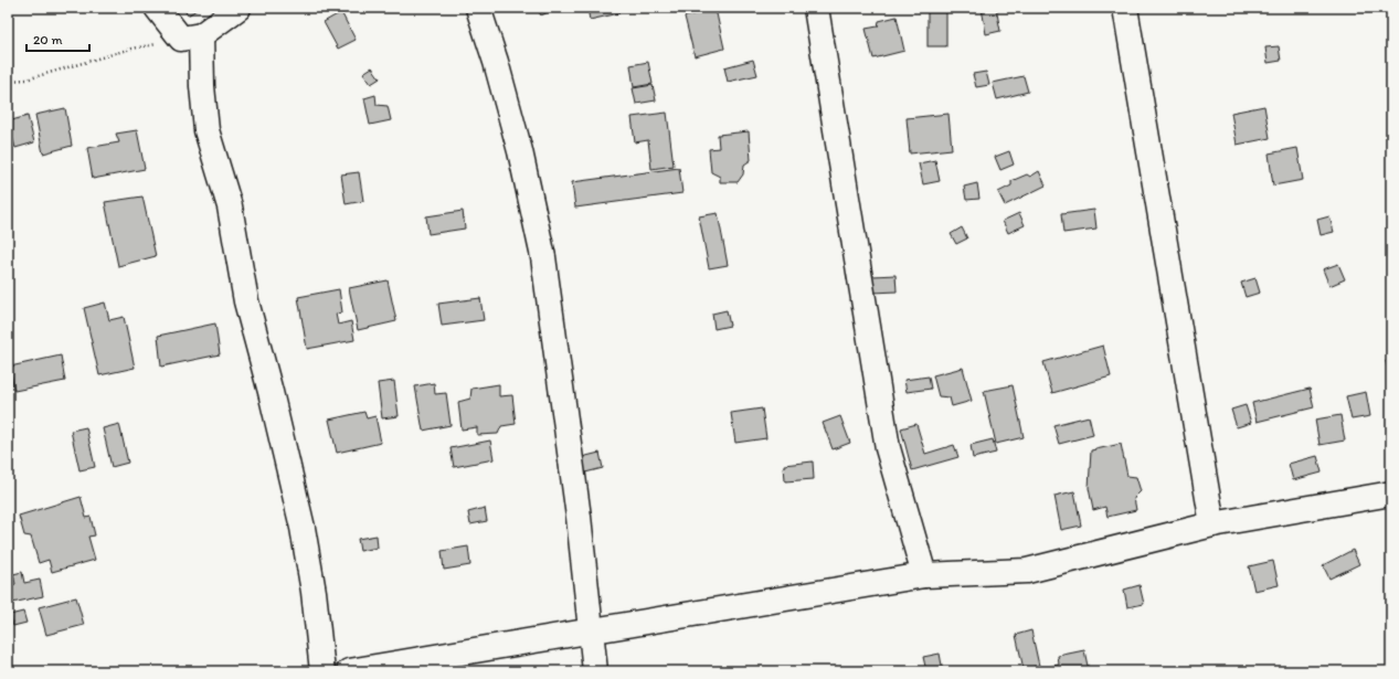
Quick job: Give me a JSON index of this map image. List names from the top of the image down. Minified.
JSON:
{"scale_bar":"20 m"}
